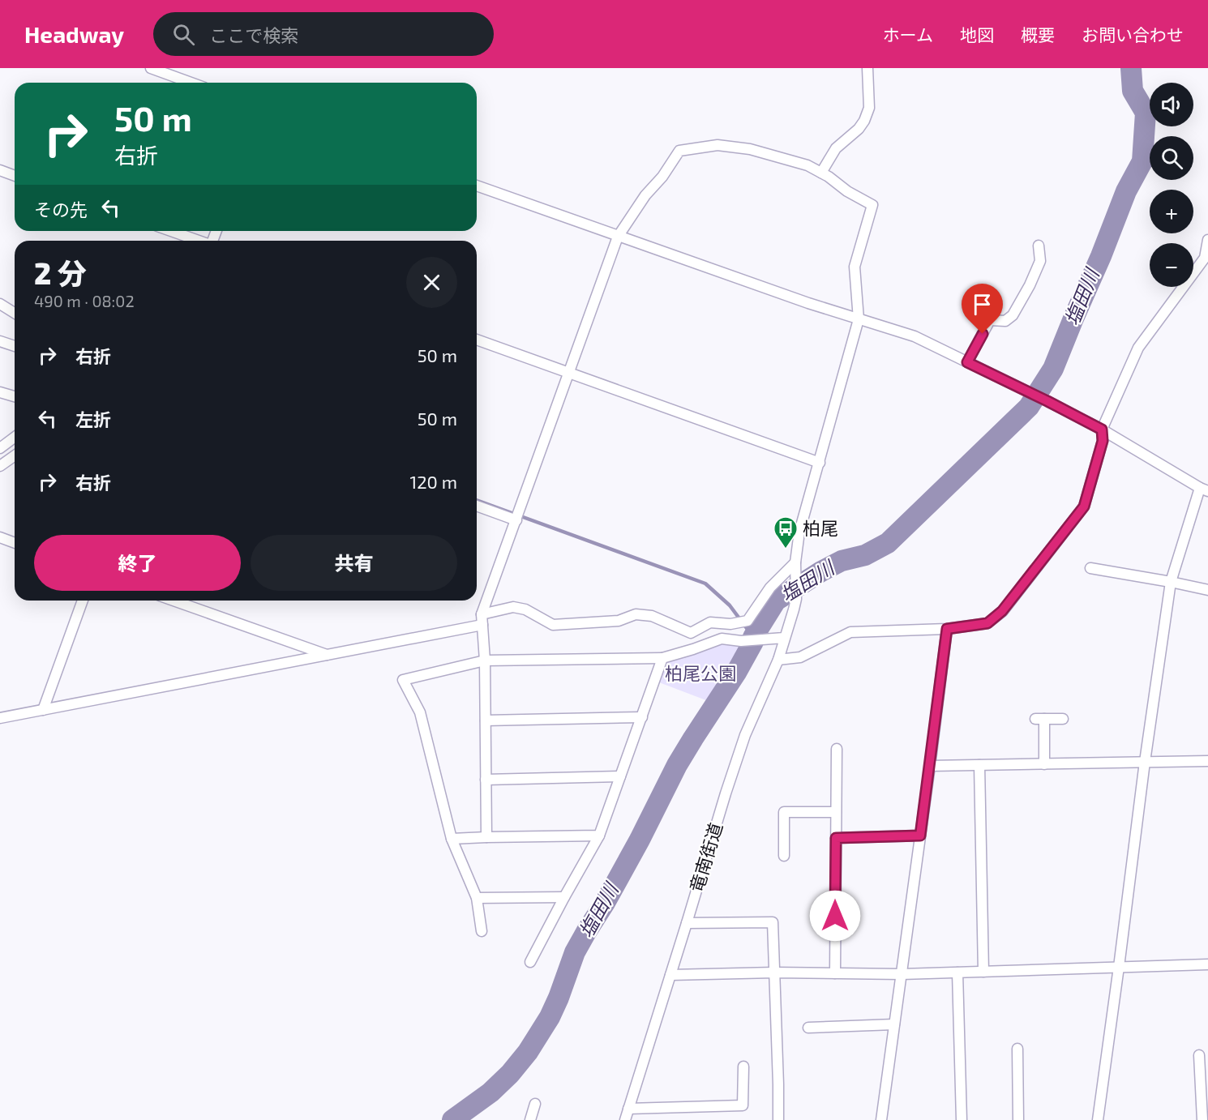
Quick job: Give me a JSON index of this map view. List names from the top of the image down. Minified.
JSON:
{"streets":{"street":["竜南街道"]},"water":["塩田川"],"parks":["柏尾公園"],"places":{"bus stop":["柏尾"]},"page":{"header":"Headway","search":"ここで検索","nav":["ホーム","地図","概要","お問い合わせ"],"map_buttons":["+","−"],"turn":["50 m","右折"],"then":"その先","heading":["2 分","490 m · 08:02"],"list":[{"name":"右折","value":"50 m"},{"name":"左折","value":"50 m"},{"name":"右折","value":"120 m"}],"buttons":["終了","共有"]}}
